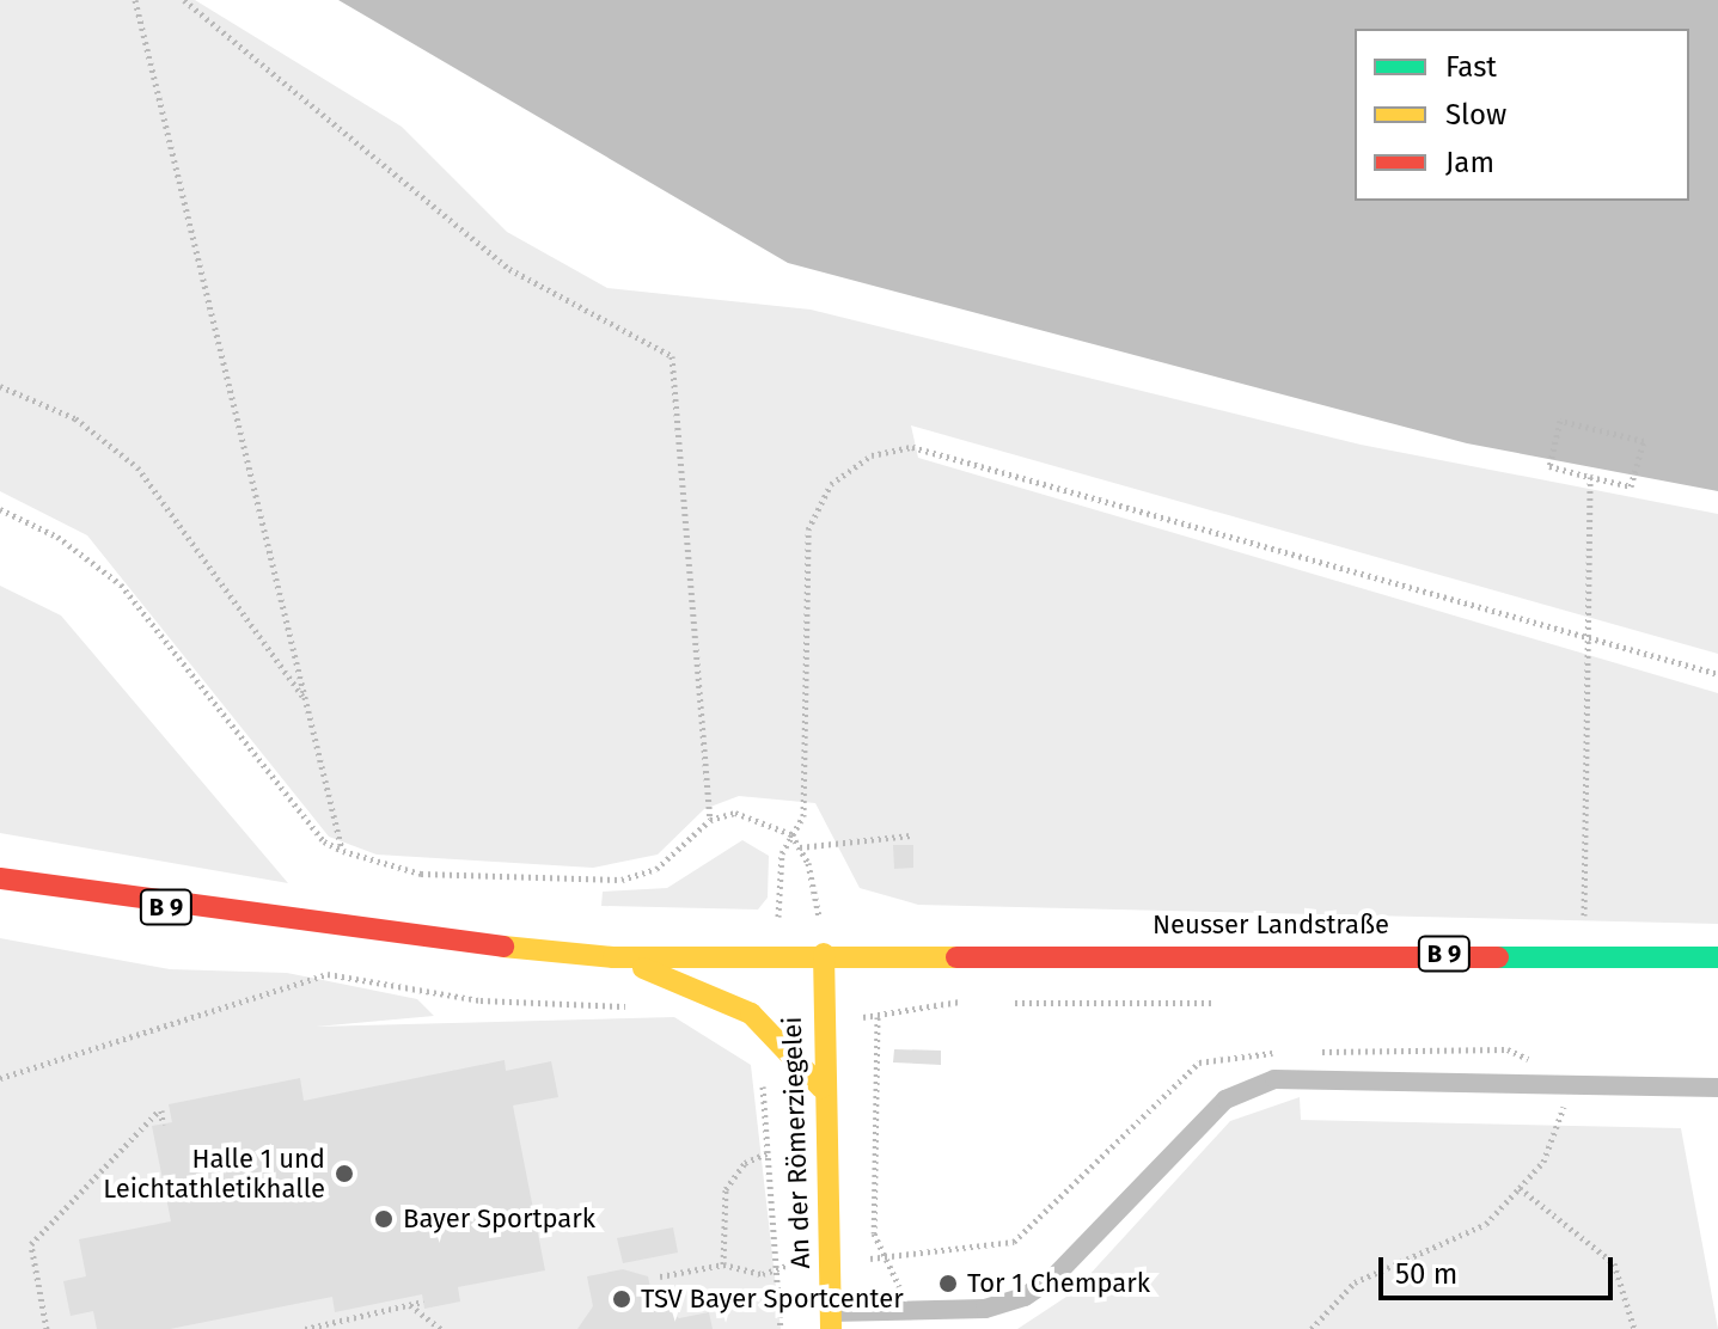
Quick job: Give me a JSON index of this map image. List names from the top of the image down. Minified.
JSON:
{"streets":{"main road":["B 9","Neusser Landstraße","An der Römerziegelei"]},"crossings":[["B 9","Neusser Landstraße"],["B 9","An der Römerziegelei"],["Neusser Landstraße","An der Römerziegelei"]],"places":["Halle 1 und Leichtathletikhalle","Bayer Sportpark","Tor 1 Chempark","TSV Bayer Sportcenter"],"legend":["Fast","Slow","Jam"],"scale_bar":"50 m"}
